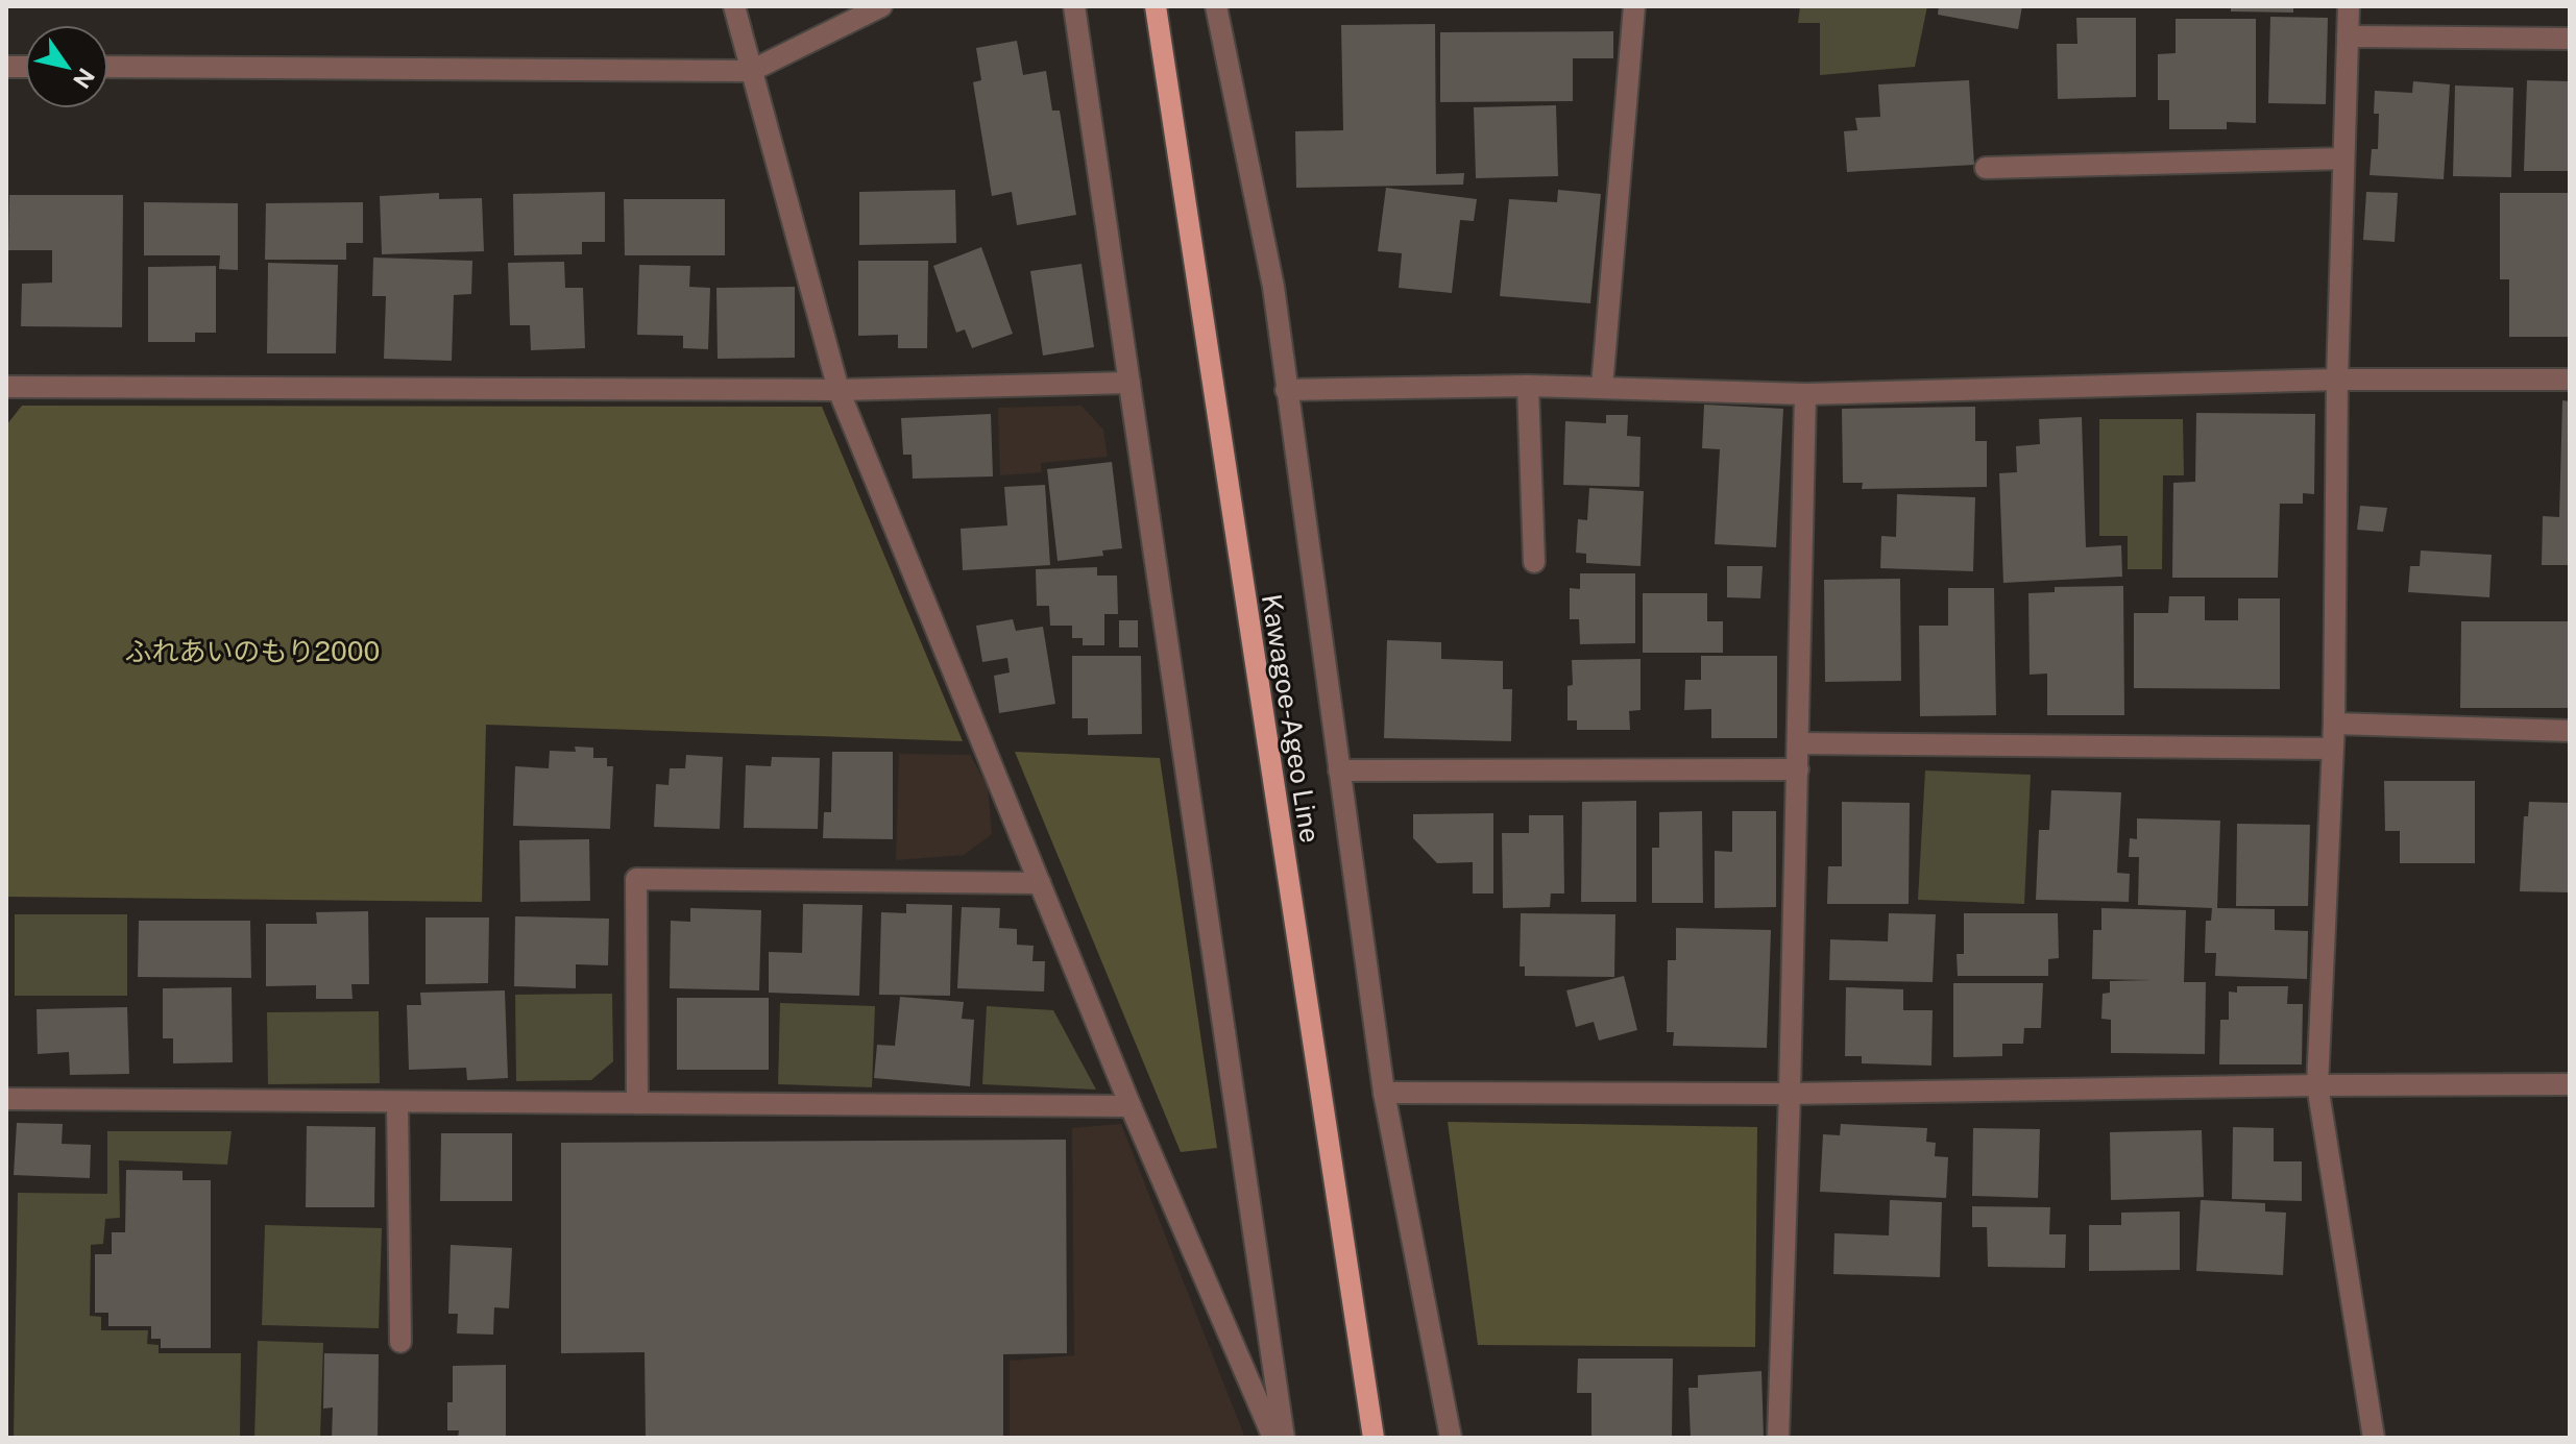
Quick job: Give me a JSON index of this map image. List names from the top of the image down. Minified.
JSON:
{"streets":{"main road":["Kawagoe-Ageo Line"]},"parks":["ふれあいのもり2000"],"north":"bottom right"}
